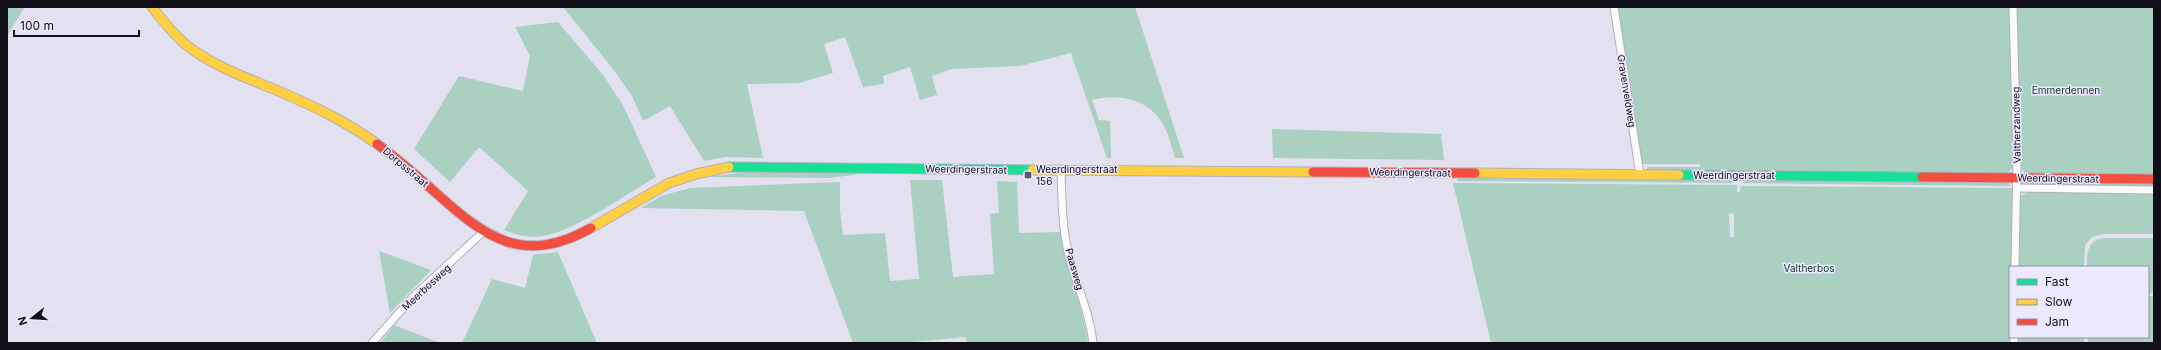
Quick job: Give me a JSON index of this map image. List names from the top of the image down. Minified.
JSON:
{"streets":{"main road":["Dorpsstraat","Weerdingerstraat"],"street":["Gravenveldweg","Valtherzandweg","Paasweg","Meerbosweg"]},"crossings":[["Gravenveldweg","Weerdingerstraat"],["Valtherzandweg","Weerdingerstraat"],["Dorpsstraat","Weerdingerstraat"],["Dorpsstraat","Meerbosweg"],["Weerdingerstraat","Paasweg"]],"parks":["Emmerdennen","Valtherbos"],"places":{"transit":["Weerdingerstraat 156"]},"legend":["Fast","Slow","Jam"],"scale_bar":"100 m","north":"left"}
